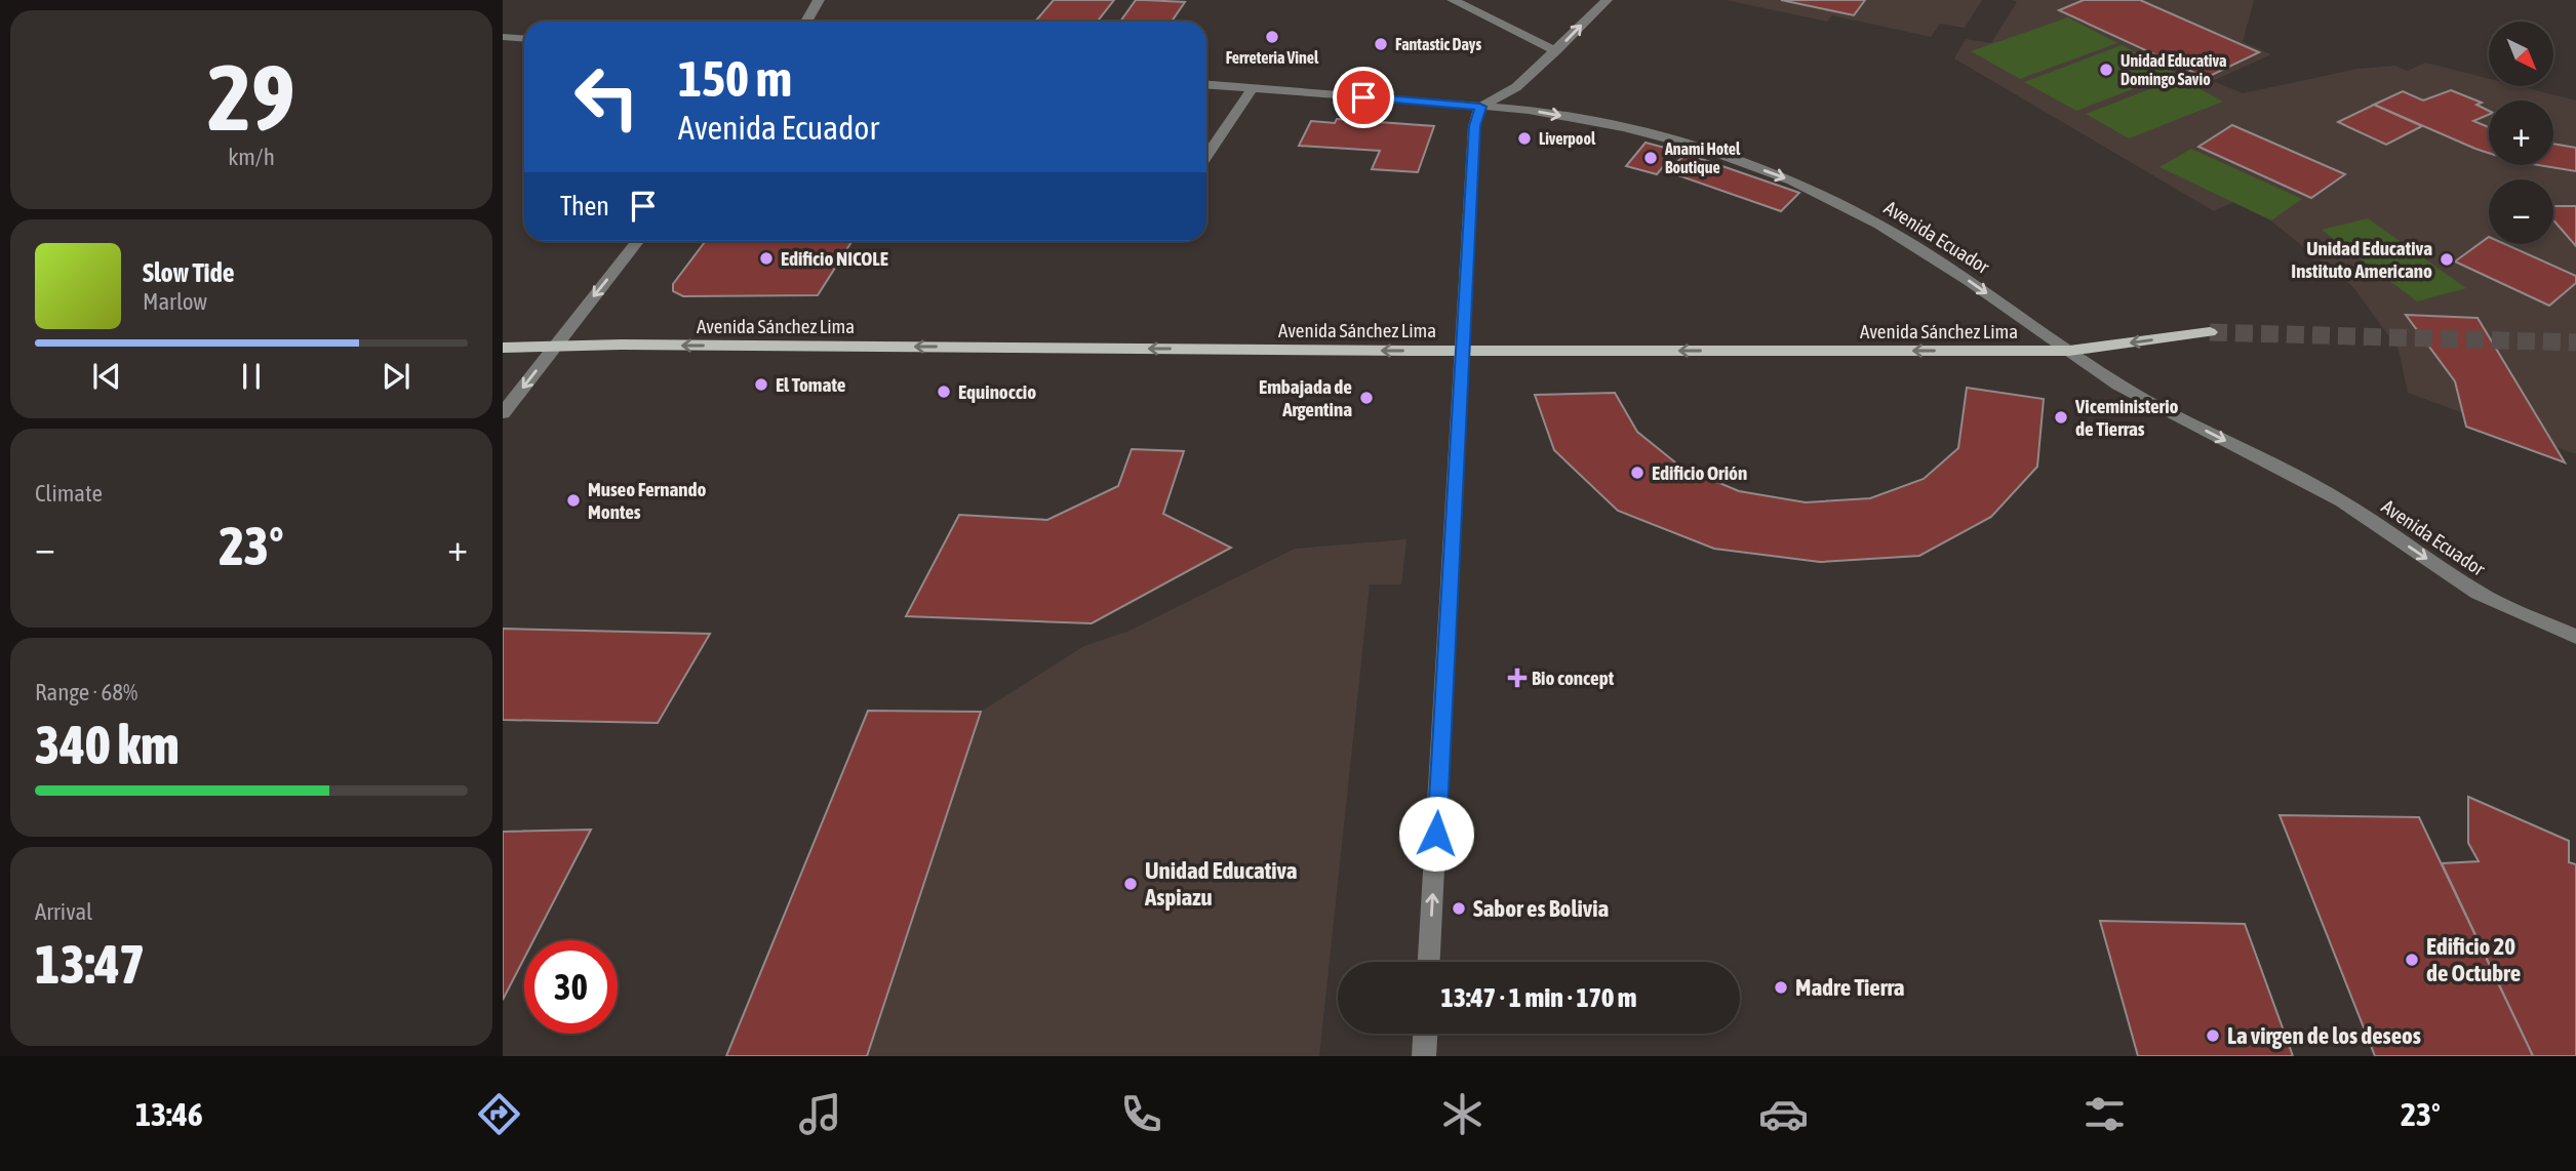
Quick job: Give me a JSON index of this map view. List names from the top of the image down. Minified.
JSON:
{"streets":{"main road":["Avenida Sánchez Lima"],"street":["Avenida Ecuador"]},"crossings":[["Avenida Ecuador","Avenida Sánchez Lima"]],"one_way":["Avenida Ecuador","Avenida Sánchez Lima"],"places":{"other":["Ferreteria Vinel","Fantastic Days","Unidad Educativa Domingo Savio","Liverpool","Anami Hotel Boutique","Edificio NICOLE","Unidad Educativa Instituto Americano","El Tomate","Equinoccio","Embajada de Argentina","Viceministerio de Tierras","Edificio Orión","Museo Fernando Montes","Unidad Educativa Aspiazu","Sabor es Bolivia","Edificio 20 de Octubre","Madre Tierra","La virgen de los deseos"],"health":["Bio concept"]},"north":"bottom right","page":{"tile":[["29","km/h"],"Climate",["Range · 68%","340 km"],["Arrival","13:47"]],"map_buttons":["+","−"],"turn":["150 m","Avenida Ecuador"],"then":"Then","song":["Slow Tide","Marlow"],"heat":["−","23°","+"],"limit":"30","trip":"13:47 · 1 min · 170 m","tabs":["13:46","23°"]}}
